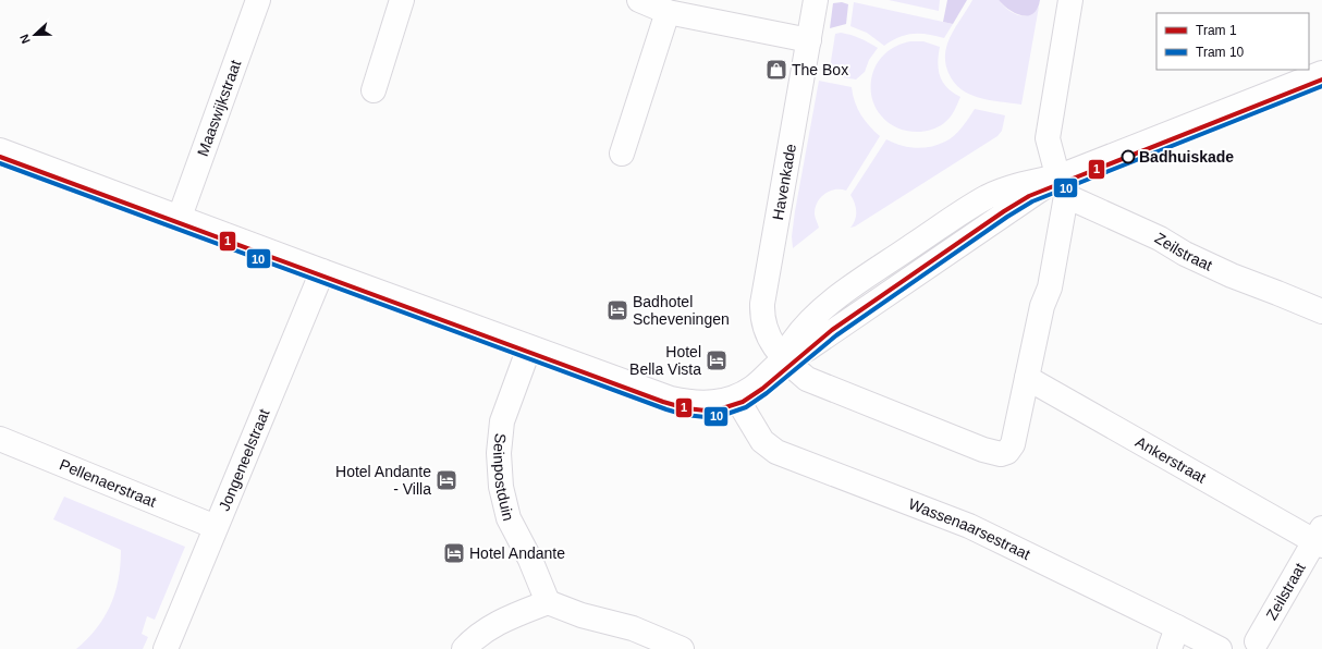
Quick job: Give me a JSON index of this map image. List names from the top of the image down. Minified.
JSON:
{"streets":{"street":["Maaswijkstraat","Havenkade","Zeilstraat","Jongeneelstraat","Ankerstraat","Seinpostduin","Pellenaerstraat","Wassenaarsestraat"]},"crossings":[["Zeilstraat","Ankerstraat"],["Jongeneelstraat","Pellenaerstraat"]],"places":{"shop":["The Box"],"other":["Badhuiskade"],"hotel":["Badhotel Scheveningen","Hotel Bella Vista","Hotel Andante - Villa","Hotel Andante"]},"lines":["tram line 1","tram line 10"],"legend":["Tram 1","Tram 10"],"north":"left"}
